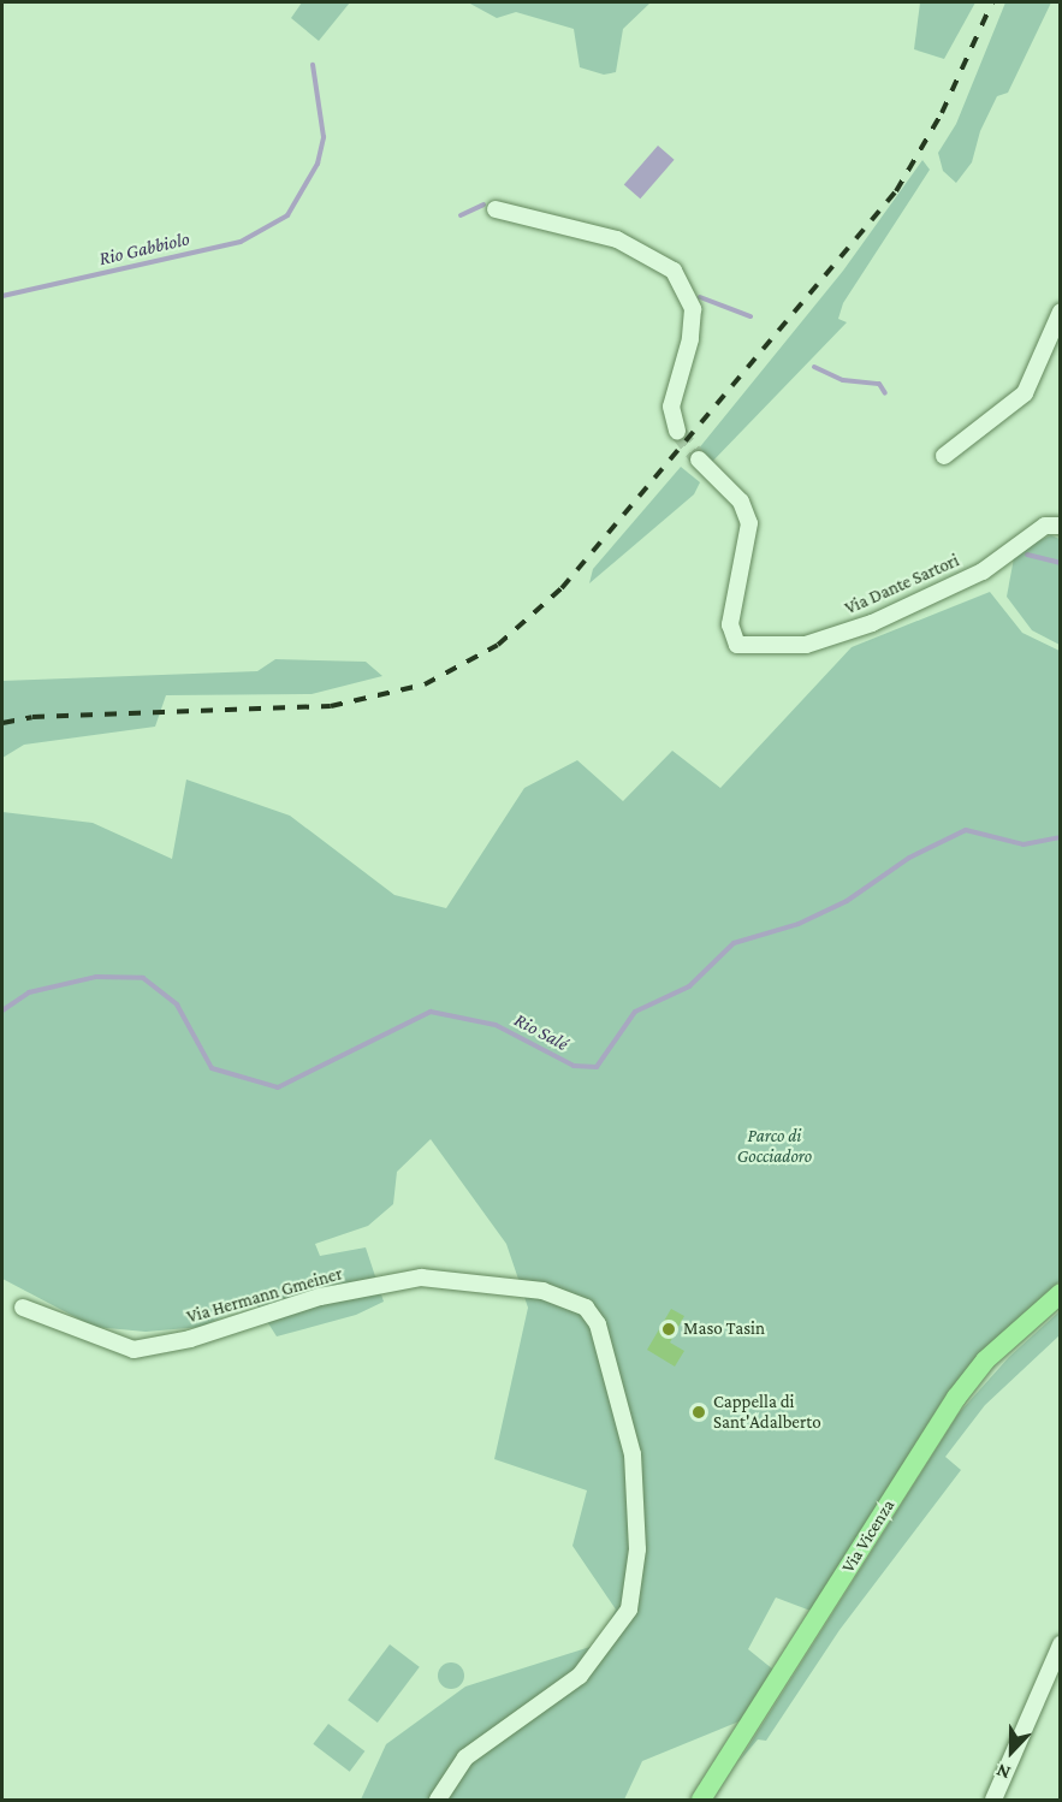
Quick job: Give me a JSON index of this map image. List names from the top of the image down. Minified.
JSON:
{"streets":{"main road":["Via Vicenza"],"street":["Via Dante Sartori","Via Hermann Gmeiner"]},"water":["Rio Gabbiolo","Rio Salé"],"parks":["Parco di Gocciadoro"],"places":["Maso Tasin","Cappella di Sant'Adalberto"],"north":"bottom"}
